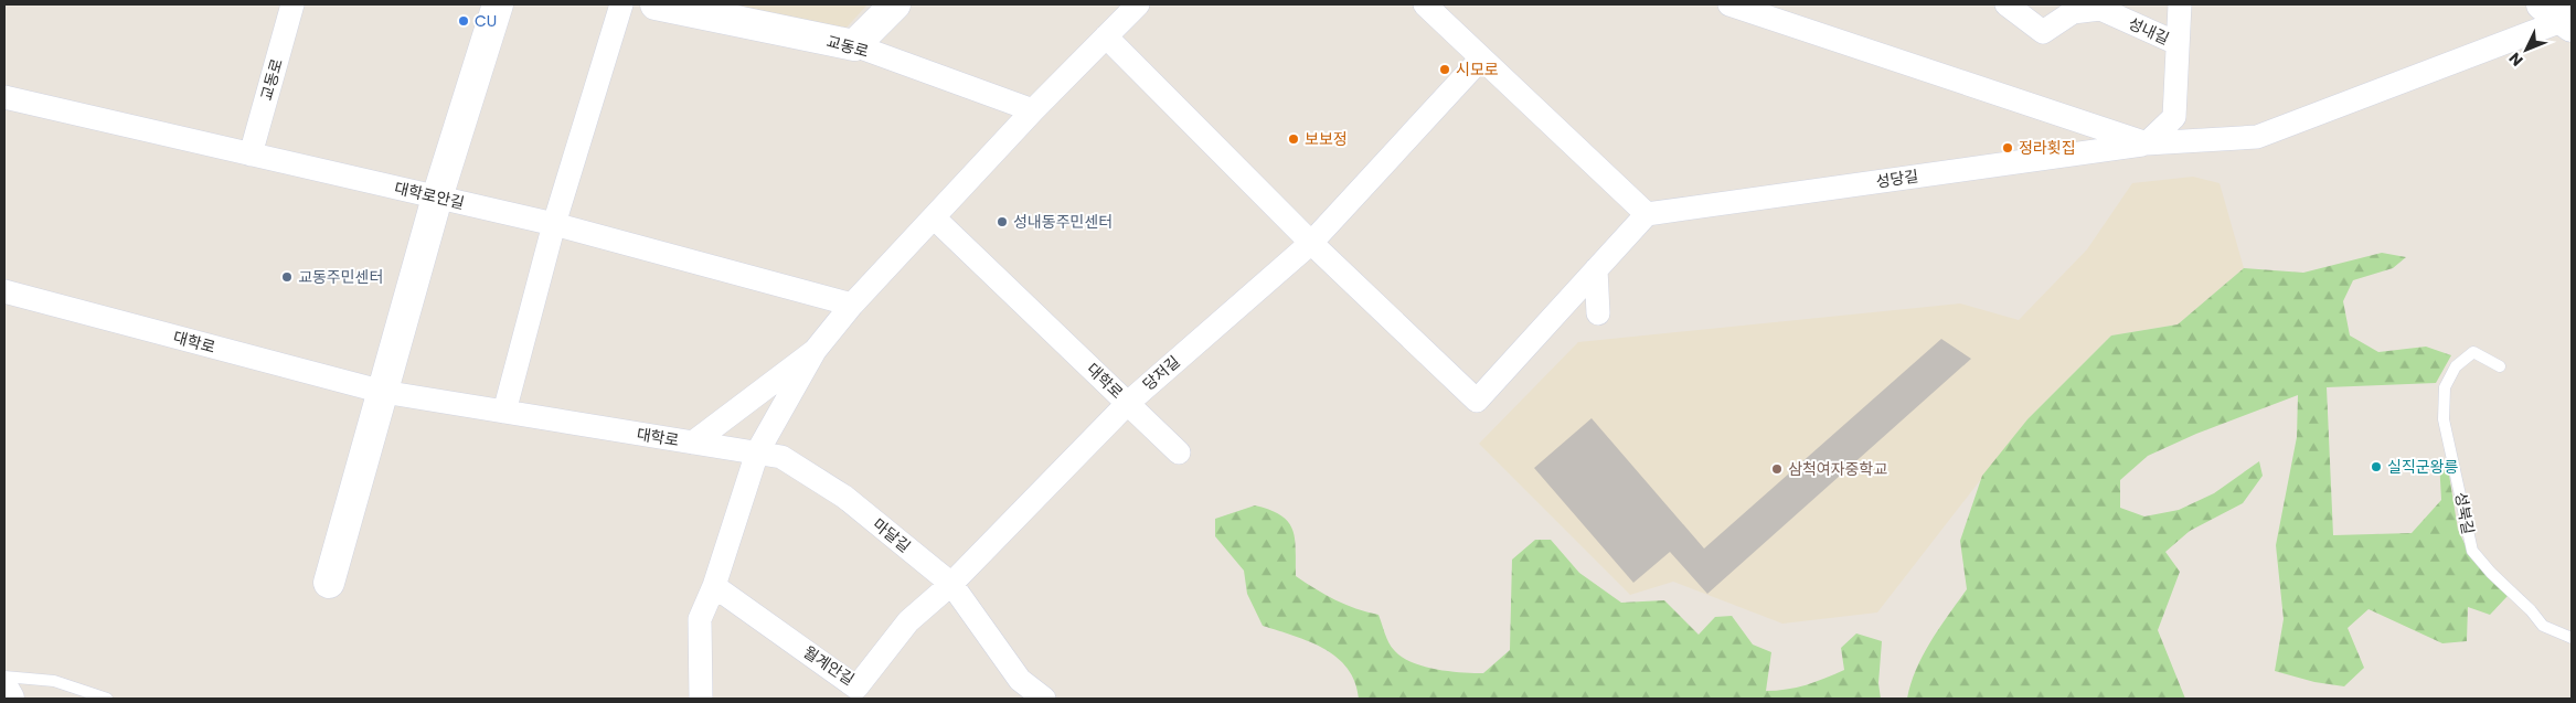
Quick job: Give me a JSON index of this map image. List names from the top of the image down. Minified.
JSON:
{"streets":{"street":["성내길","교동로","성당길","대학로안길","대학로","당저길","마달길","월계안길"],"lane":["성북길"]},"crossings":[["교동로","대학로안길"],["교동로","대학로"],["대학로안길","대학로"],["대학로","당저길"],["대학로","마달길"],["당저길","마달길"],["당저길","월계안길"],["마달길","월계안길"]],"places":["CU","시모로","보보정","정라횟집","성내동주민센터","교동주민센터","실직군왕릉","삼척여자중학교"],"north":"bottom left"}
